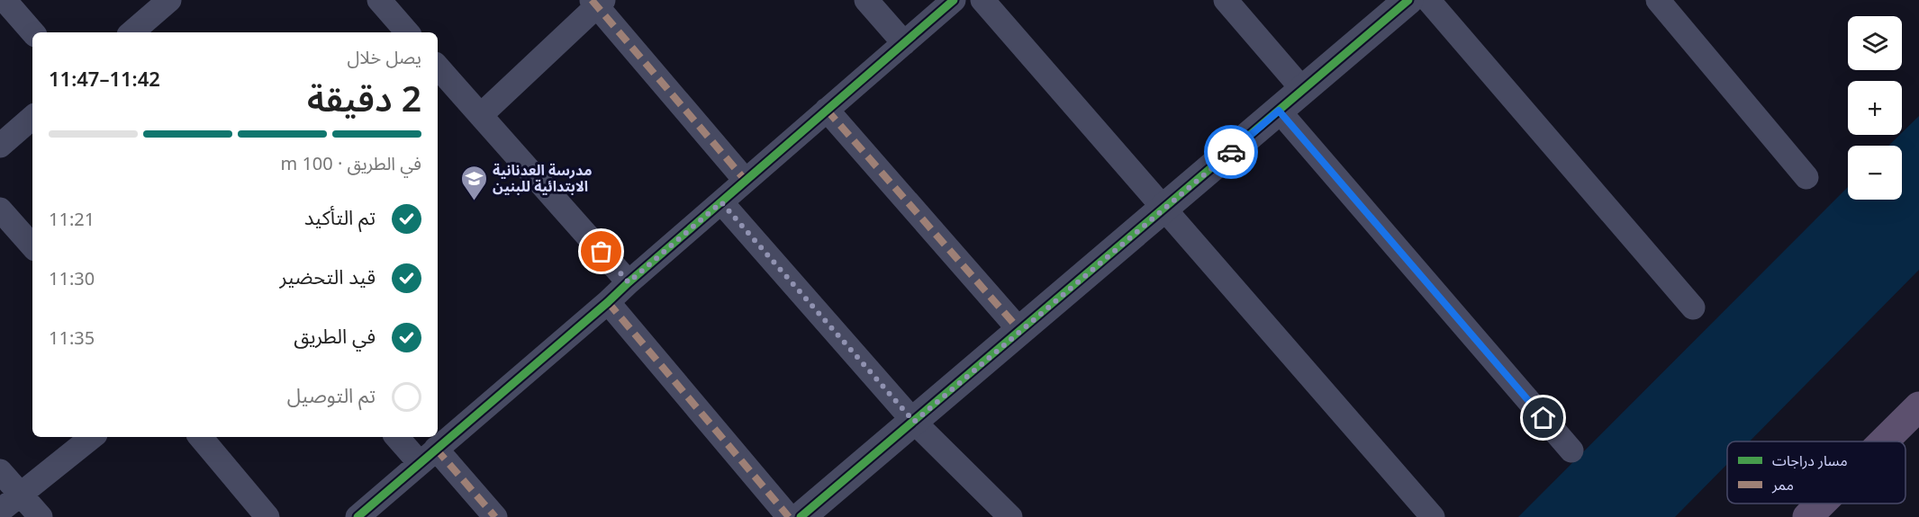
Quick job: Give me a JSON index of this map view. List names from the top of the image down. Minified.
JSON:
{"places":{"school or university":["مدرسة العدنانية الابتدائية للبنين"]},"legend":["مسار دراجات","ممر"],"page":{"map_buttons":["+","−"],"heading":["2 دقيقة","يصل خلال","11:42–11:47"],"bar":"في الطريق · 100 m","list":[["تم التأكيد","11:21"],["قيد التحضير","11:30"],["في الطريق","11:35"],"تم التوصيل"]}}
